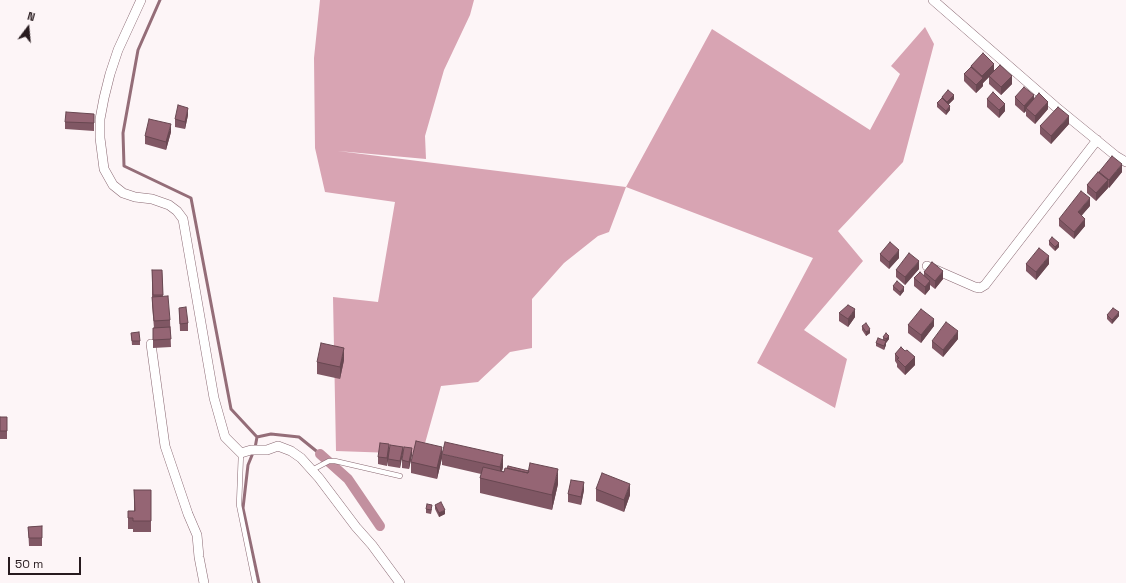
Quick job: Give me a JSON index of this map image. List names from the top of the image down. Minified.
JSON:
{"scale_bar":"50 m","north":"top"}
